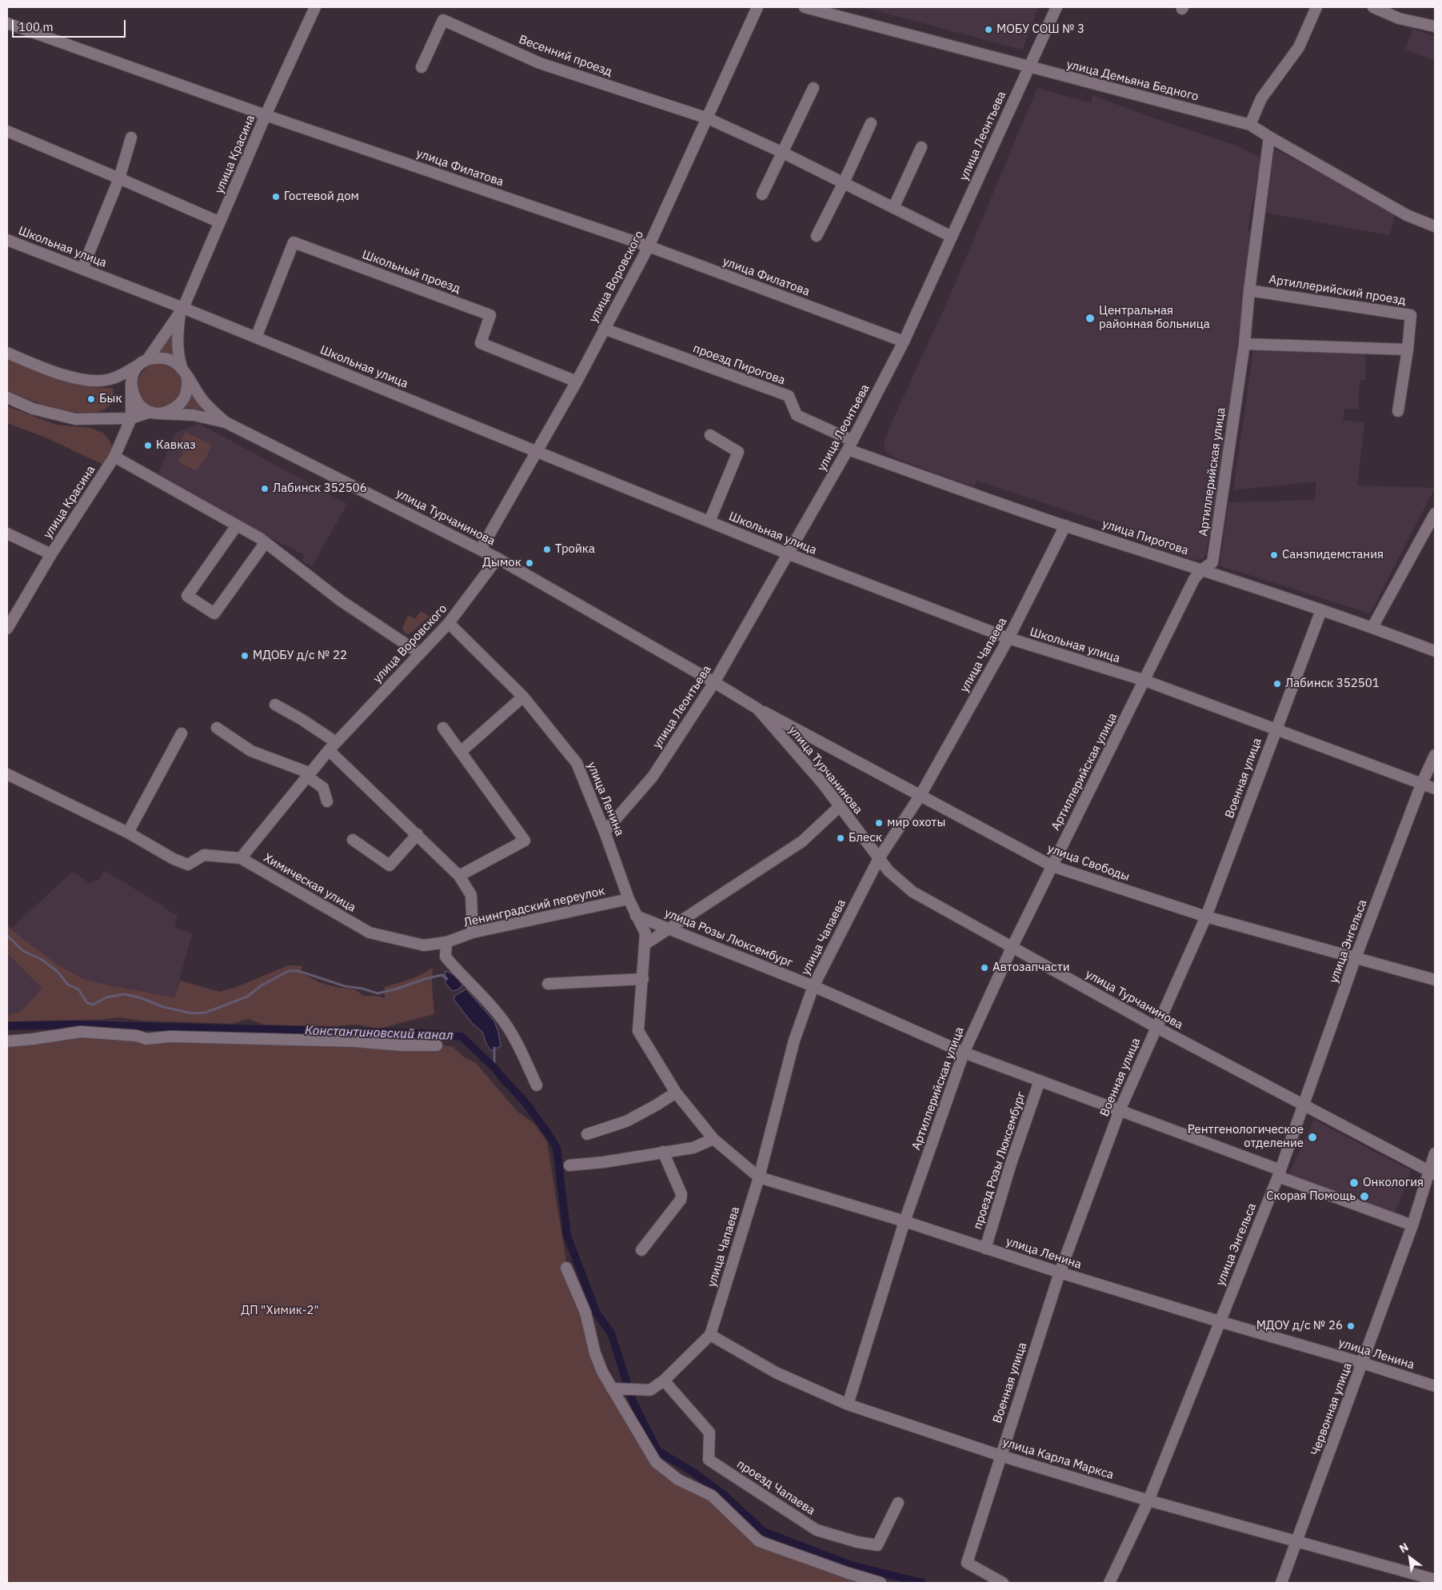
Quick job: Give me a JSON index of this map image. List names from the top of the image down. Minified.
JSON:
{"streets":{"street":["Весенний проезд","улица Демьяна Бедного","улица Леонтьева","улица Красина","улица Филатова","Школьная улица","Школьный проезд","улица Воровского","Артиллерийский проезд","проезд Пирогова","Артиллерийская улица","улица Турчанинова","улица Пирогова","улица Чапаева","Военная улица","улица Ленина","улица Свободы","Химическая улица","Ленинградский переулок","улица Розы Люксембург","улица Энгельса","проезд Розы Люксембург","Червонная улица","улица Карла Маркса","проезд Чапаева"]},"crossings":[["Весенний проезд","улица Воровского"],["улица Демьяна Бедного","улица Леонтьева"],["улица Демьяна Бедного","Артиллерийская улица"],["улица Леонтьева","улица Филатова"],["улица Леонтьева","Школьная улица"],["улица Леонтьева","проезд Пирогова"],["улица Леонтьева","улица Турчанинова"],["улица Леонтьева","улица Пирогова"],["улица Леонтьева","улица Ленина"],["улица Красина","улица Филатова"],["улица Красина","Школьная улица"],["улица Красина","улица Турчанинова"],["улица Филатова","улица Воровского"],["Школьная улица","Школьный проезд"],["Школьная улица","улица Воровского"],["Школьная улица","Артиллерийская улица"],["Школьная улица","улица Чапаева"],["Школьная улица","Военная улица"],["Школьная улица","улица Энгельса"],["Школьный проезд","улица Воровского"],["улица Воровского","проезд Пирогова"],["улица Воровского","улица Турчанинова"],["улица Воровского","улица Ленина"],["улица Воровского","Химическая улица"],["Артиллерийский проезд","Артиллерийская улица"],["проезд Пирогова","улица Пирогова"],["Артиллерийская улица","улица Турчанинова"],["Артиллерийская улица","улица Пирогова"],["Артиллерийская улица","улица Ленина"],["Артиллерийская улица","улица Свободы"],["Артиллерийская улица","улица Розы Люксембург"],["Артиллерийская улица","улица Карла Маркса"],["улица Турчанинова","улица Чапаева"],["улица Турчанинова","Военная улица"],["улица Турчанинова","улица Свободы"],["улица Турчанинова","улица Энгельса"],["улица Турчанинова","Червонная улица"],["улица Пирогова","улица Чапаева"],["улица Пирогова","Военная улица"],["улица Чапаева","улица Ленина"],["улица Чапаева","улица Свободы"],["улица Чапаева","улица Розы Люксембург"],["улица Чапаева","улица Карла Маркса"],["улица Чапаева","проезд Чапаева"],["Военная улица","улица Ленина"],["Военная улица","улица Свободы"],["Военная улица","улица Розы Люксембург"],["Военная улица","улица Карла Маркса"],["улица Ленина","Ленинградский переулок"],["улица Ленина","улица Розы Люксембург"],["улица Ленина","улица Энгельса"],["улица Ленина","проезд Розы Люксембург"],["улица Ленина","Червонная улица"],["улица Свободы","улица Энгельса"],["Химическая улица","Ленинградский переулок"],["улица Розы Люксембург","улица Энгельса"],["улица Розы Люксембург","проезд Розы Люксембург"],["улица Розы Люксембург","Червонная улица"],["улица Энгельса","улица Карла Маркса"],["Червонная улица","улица Карла Маркса"]],"water":["Константиновский канал"],"parks":["ДП \"Химик-2\""],"places":["МОБУ СОШ № 3","Гостевой дом","Центральная районная больница","Бык","Кавказ","Лабинск 352506","Тройка","Санэпидемстания","Дымок","МДОБУ д/с № 22","Лабинск 352501","мир охоты","Блеск","Автозапчасти","Рентгенологическое отделение","Онкология","Скорая Помощь","МДОУ д/с № 26"],"scale_bar":"100 m","north":"top left"}
